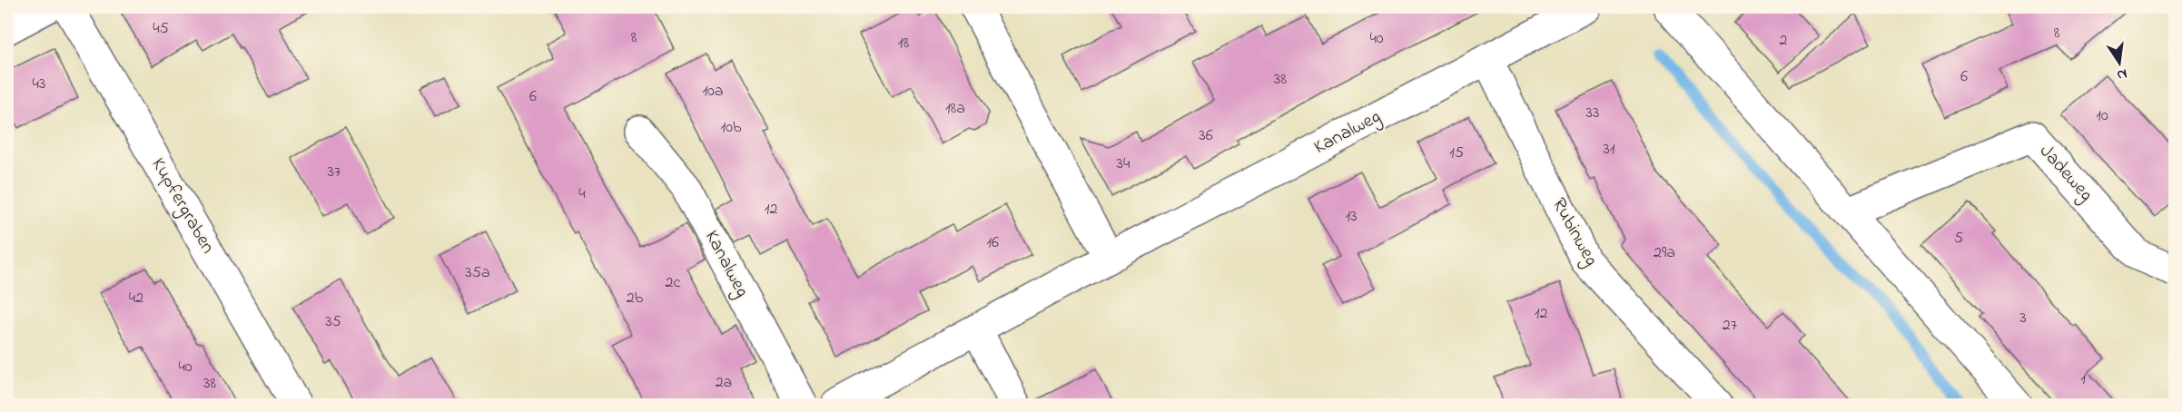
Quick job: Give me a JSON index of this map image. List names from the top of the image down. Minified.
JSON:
{"streets":{"street":["Kanalweg","Jadeweg","Kupfergraben","Rubinweg"]},"crossings":[["Kanalweg","Rubinweg"]],"house_numbers":["45","8","8","40","2","18","6","38","43","10a","6","18a","33","10","10b","36","31","15","34","37","4","12","13","5","16","29a","35a","2c","42","2b","12","3","35","27","40","1","2a","38"],"north":"bottom"}
